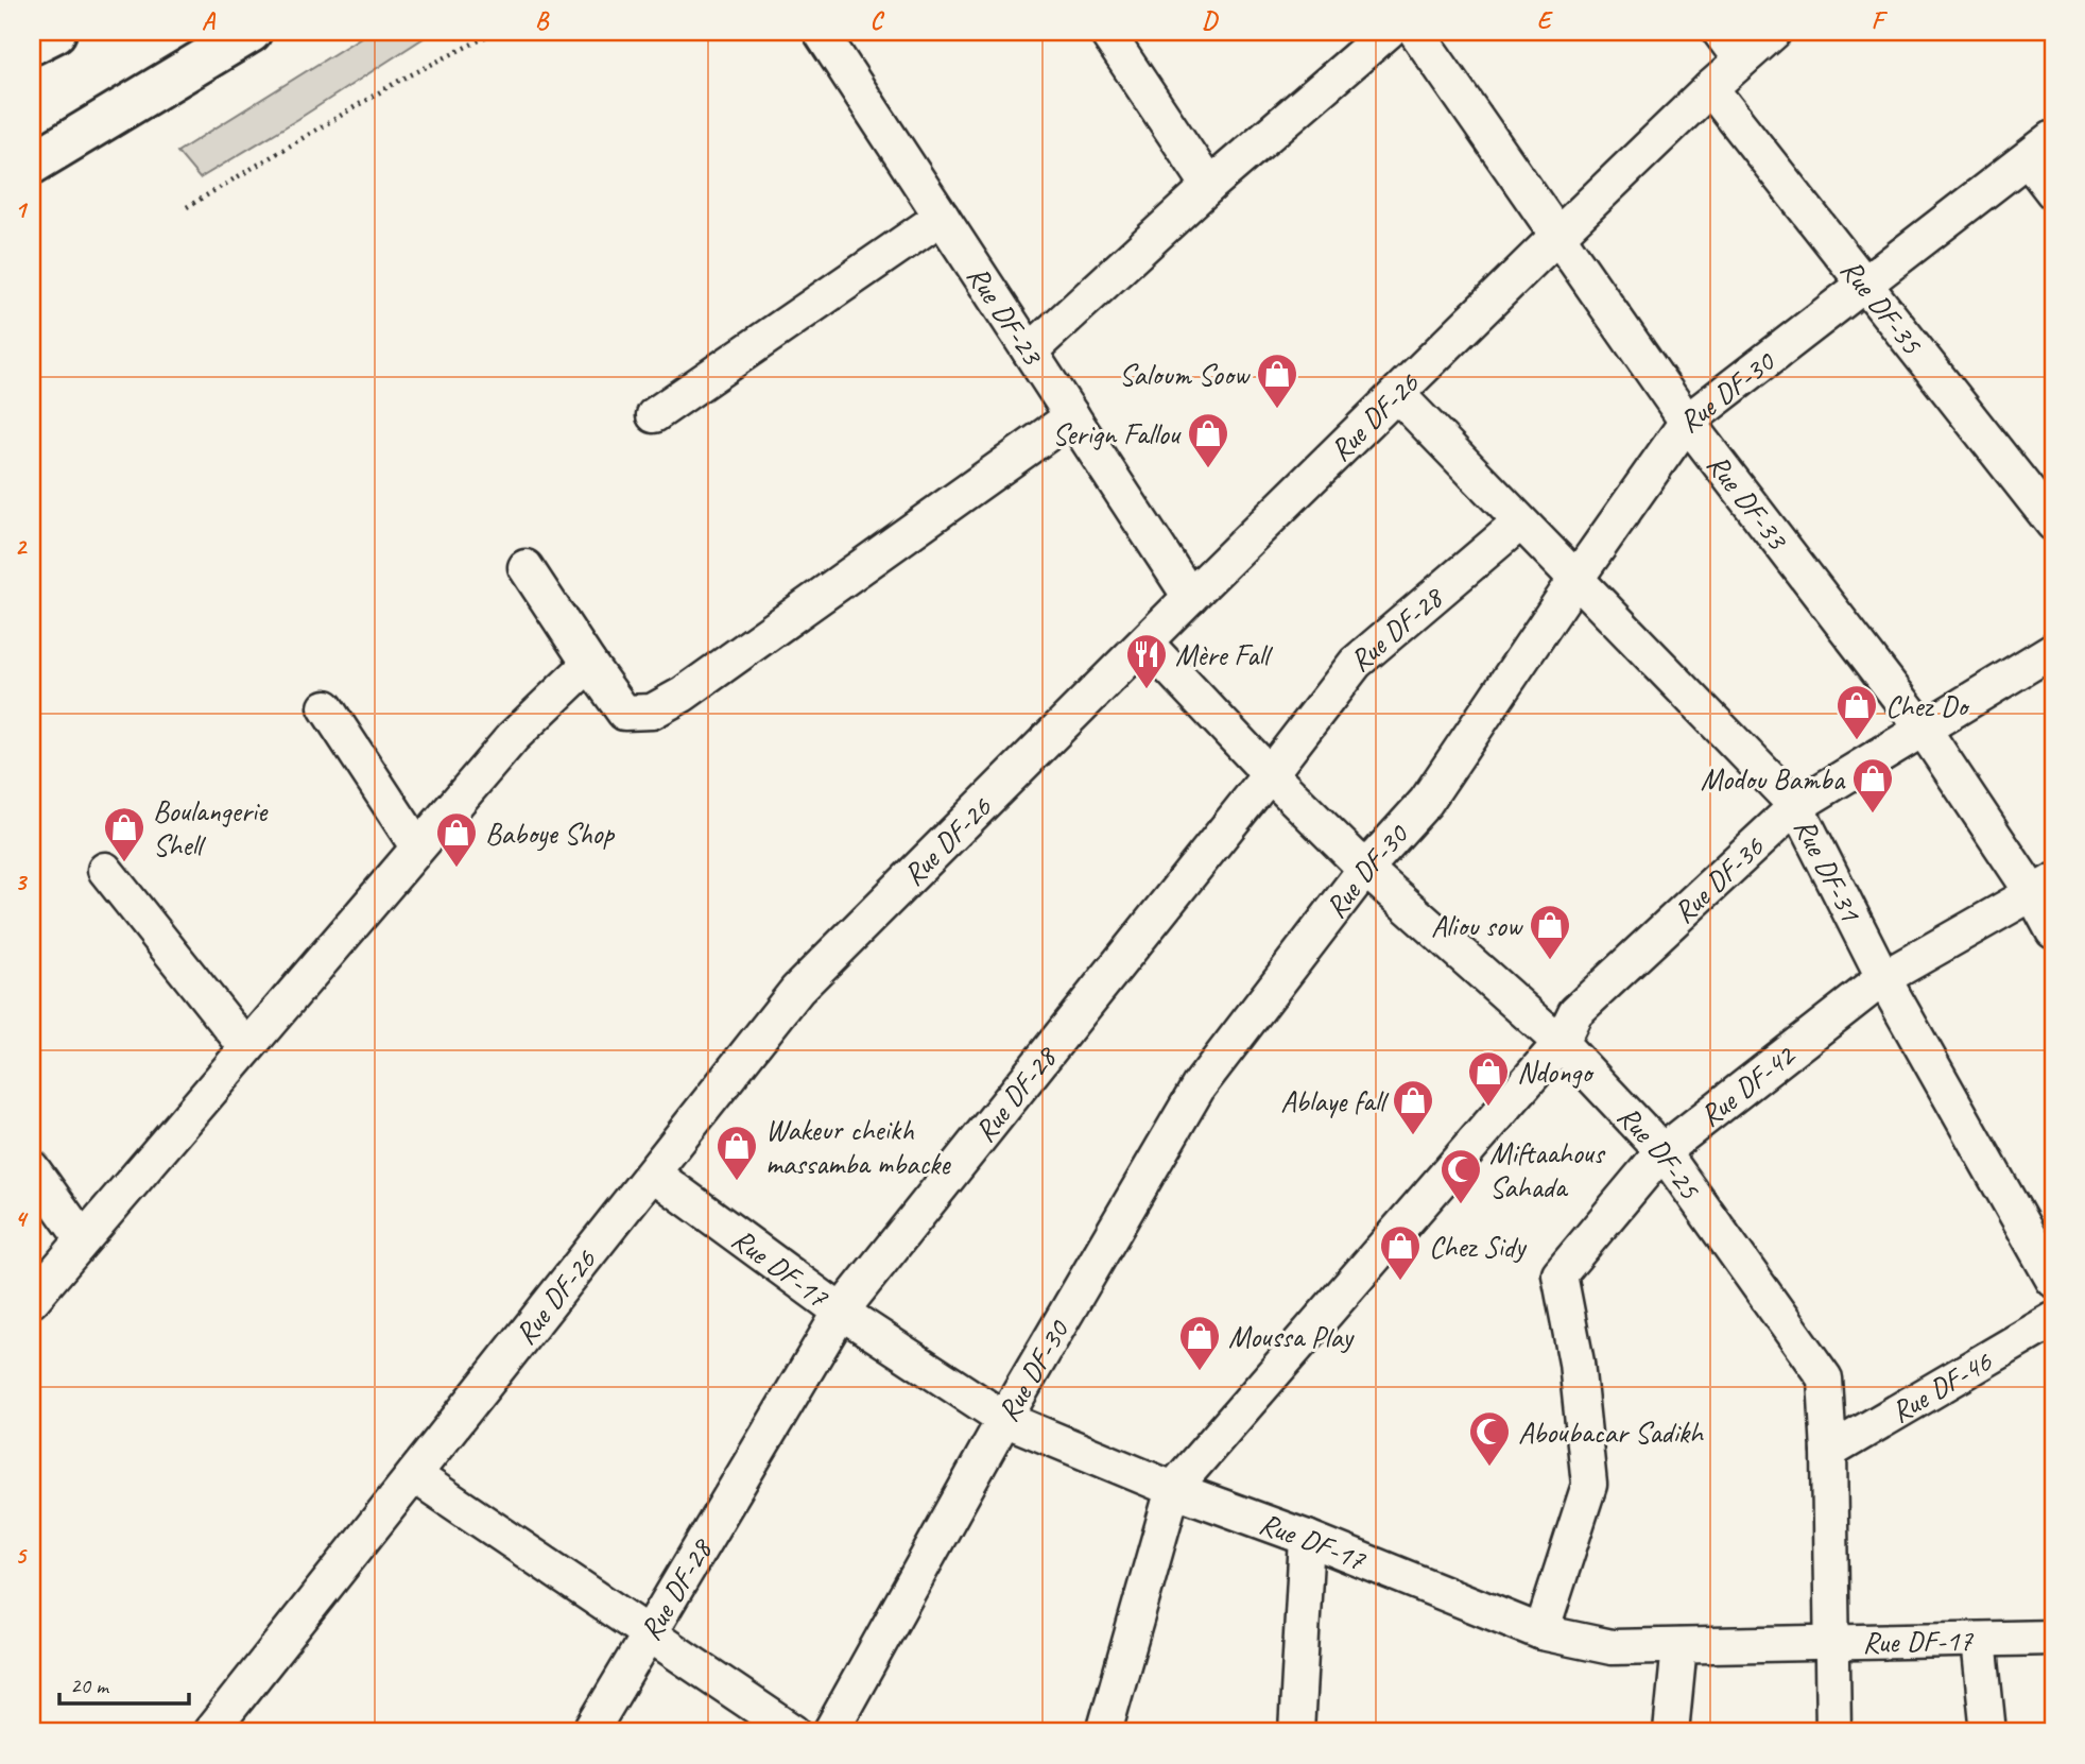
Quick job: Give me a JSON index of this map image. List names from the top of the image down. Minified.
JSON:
{"streets":{"street":["Rue DF-35","Rue DF-23","Rue DF-30","Rue DF-26","Rue DF-33","Rue DF-28","Rue DF-31","Rue DF-36","Rue DF-42","Rue DF-25","Rue DF-17","Rue DF-46"]},"crossings":[["Rue DF-35","Rue DF-30"],["Rue DF-35","Rue DF-26"],["Rue DF-23","Rue DF-26"],["Rue DF-30","Rue DF-33"],["Rue DF-30","Rue DF-31"],["Rue DF-30","Rue DF-25"],["Rue DF-30","Rue DF-17"],["Rue DF-26","Rue DF-33"],["Rue DF-26","Rue DF-31"],["Rue DF-26","Rue DF-25"],["Rue DF-26","Rue DF-17"],["Rue DF-33","Rue DF-36"],["Rue DF-33","Rue DF-42"],["Rue DF-28","Rue DF-31"],["Rue DF-28","Rue DF-25"],["Rue DF-28","Rue DF-17"],["Rue DF-31","Rue DF-36"],["Rue DF-31","Rue DF-42"],["Rue DF-36","Rue DF-25"],["Rue DF-36","Rue DF-17"],["Rue DF-42","Rue DF-25"],["Rue DF-42","Rue DF-17"],["Rue DF-25","Rue DF-17"],["Rue DF-25","Rue DF-46"]],"places":{"shop":["Saloum Soow","Serign Fallou","Chez Do","Modou Bamba","Boulangerie Shell","Baboye Shop","Aliou sow","Ndongo","Ablaye fall","Wakeur cheikh massamba mbacke","Chez Sidy","Moussa Play"],"restaurant":["Mère Fall"],"mosque":["Miftaahous Sahada","Aboubacar Sadikh"]},"scale_bar":"20 m","grid":{"columns":["A","B","C","D","E","F"],"rows":["1","2","3","4","5"]}}
